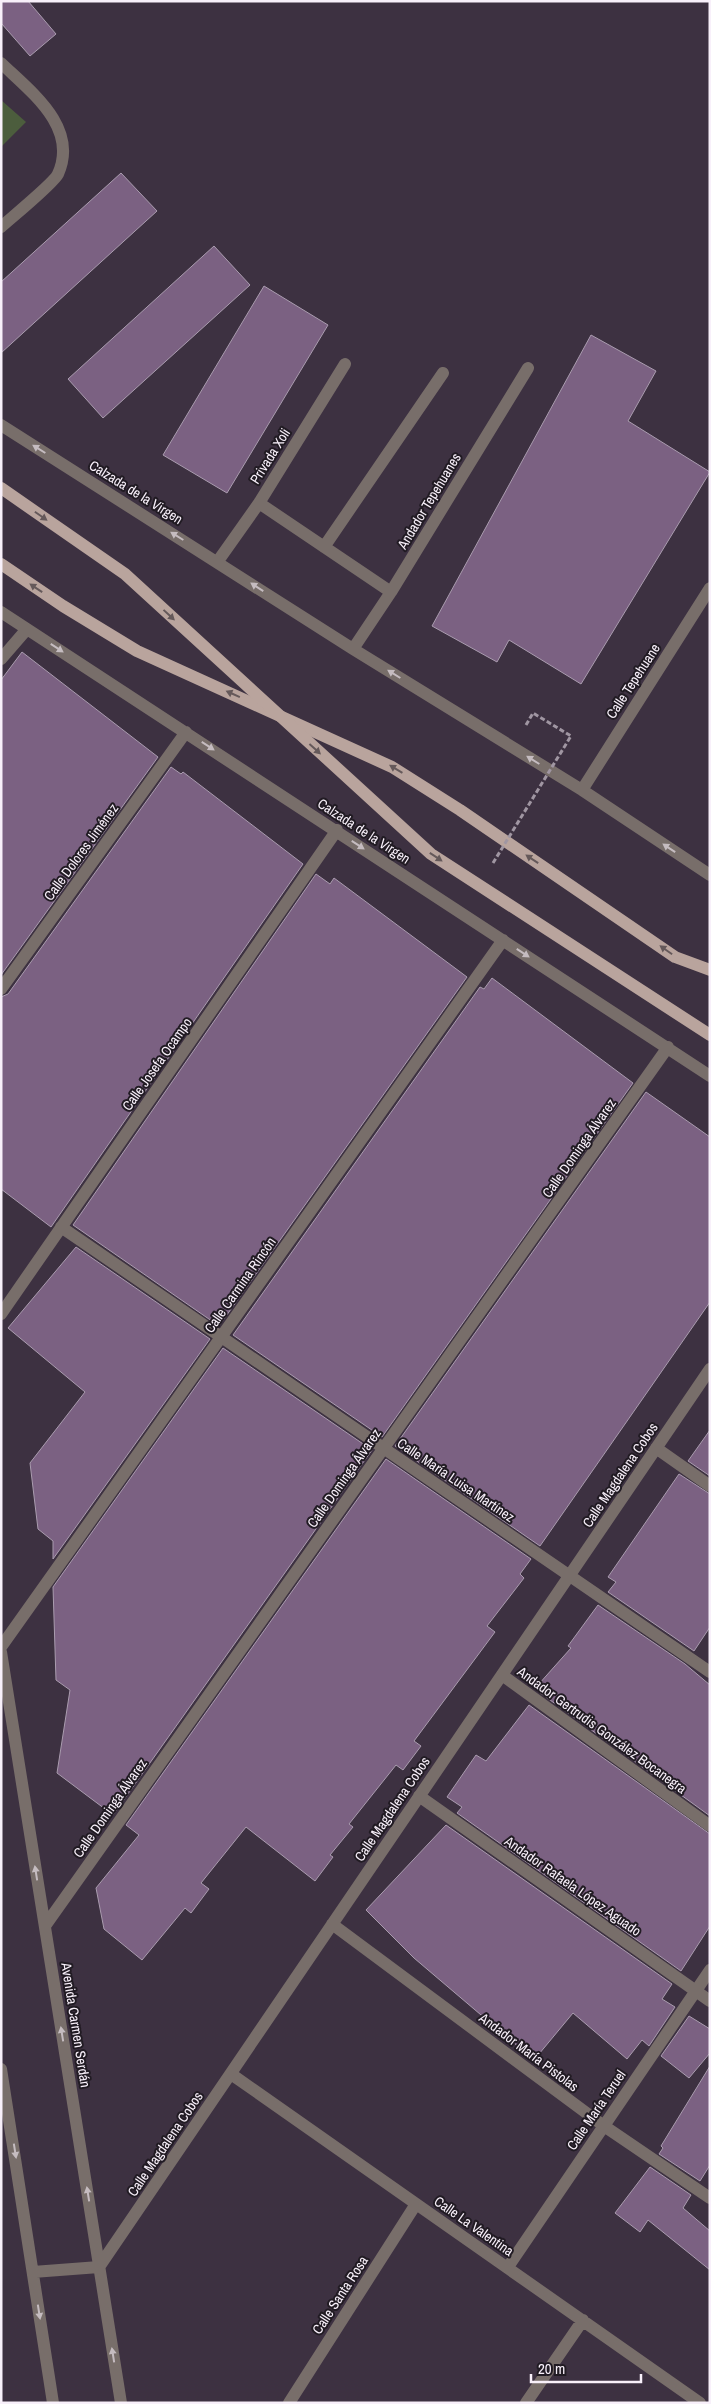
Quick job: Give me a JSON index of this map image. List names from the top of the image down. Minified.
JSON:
{"streets":{"main road":["Calzada de la Virgen"],"street":["Privada Xoli","Andador Tepehuanes","Calle Tepehuane","Calle Dolores Jiménez","Calle Josefa Ocampo","Calle Dominga Álvarez","Calle Carmina Rincón","Calle Magdalena Cobos","Calle María Luisa Martínez","Andador Gertrudis González Bocanegra","Andador Rafaela López Aguado","Avenida Carmen Serdán","Andador María Pistolas","Calle María Teruel","Calle La Valentina","Calle Santa Rosa"]},"crossings":[["Privada Xoli","Calzada de la Virgen"],["Calzada de la Virgen","Andador Tepehuanes"],["Calzada de la Virgen","Calle Tepehuane"],["Calzada de la Virgen","Calle Dolores Jiménez"],["Calzada de la Virgen","Calle Josefa Ocampo"],["Calzada de la Virgen","Calle Dominga Álvarez"],["Calzada de la Virgen","Calle Carmina Rincón"],["Calle Josefa Ocampo","Calle María Luisa Martínez"],["Calle Dominga Álvarez","Calle María Luisa Martínez"],["Calle Dominga Álvarez","Avenida Carmen Serdán"],["Calle Carmina Rincón","Calle María Luisa Martínez"],["Calle Magdalena Cobos","Calle María Luisa Martínez"],["Calle Magdalena Cobos","Andador Gertrudis González Bocanegra"],["Calle Magdalena Cobos","Andador Rafaela López Aguado"],["Calle Magdalena Cobos","Avenida Carmen Serdán"],["Calle Magdalena Cobos","Andador María Pistolas"],["Calle Magdalena Cobos","Calle La Valentina"],["Andador Rafaela López Aguado","Calle María Teruel"],["Andador María Pistolas","Calle María Teruel"],["Calle María Teruel","Calle La Valentina"],["Calle La Valentina","Calle Santa Rosa"]],"scale_bar":"20 m"}
